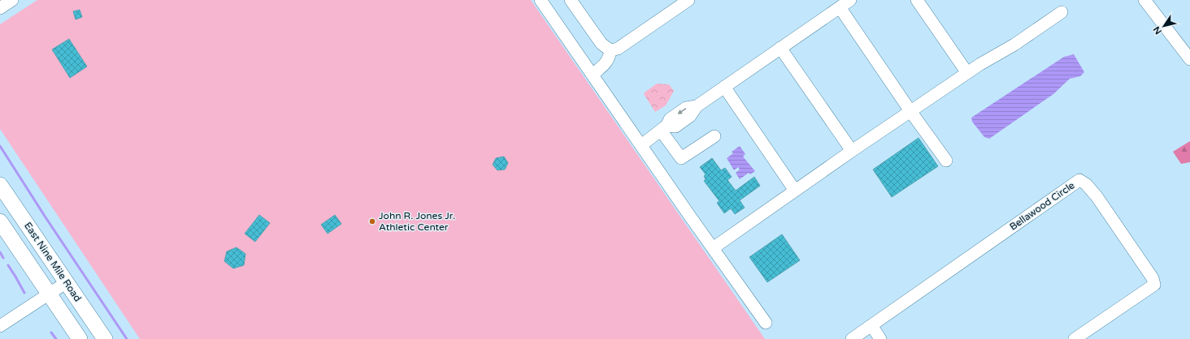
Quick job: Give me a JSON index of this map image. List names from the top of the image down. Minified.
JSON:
{"streets":{"main road":["East Nine Mile Road"],"street":["Bellawood Circle"]},"places":["John R. Jones Jr. Athletic Center"],"north":"bottom left"}
